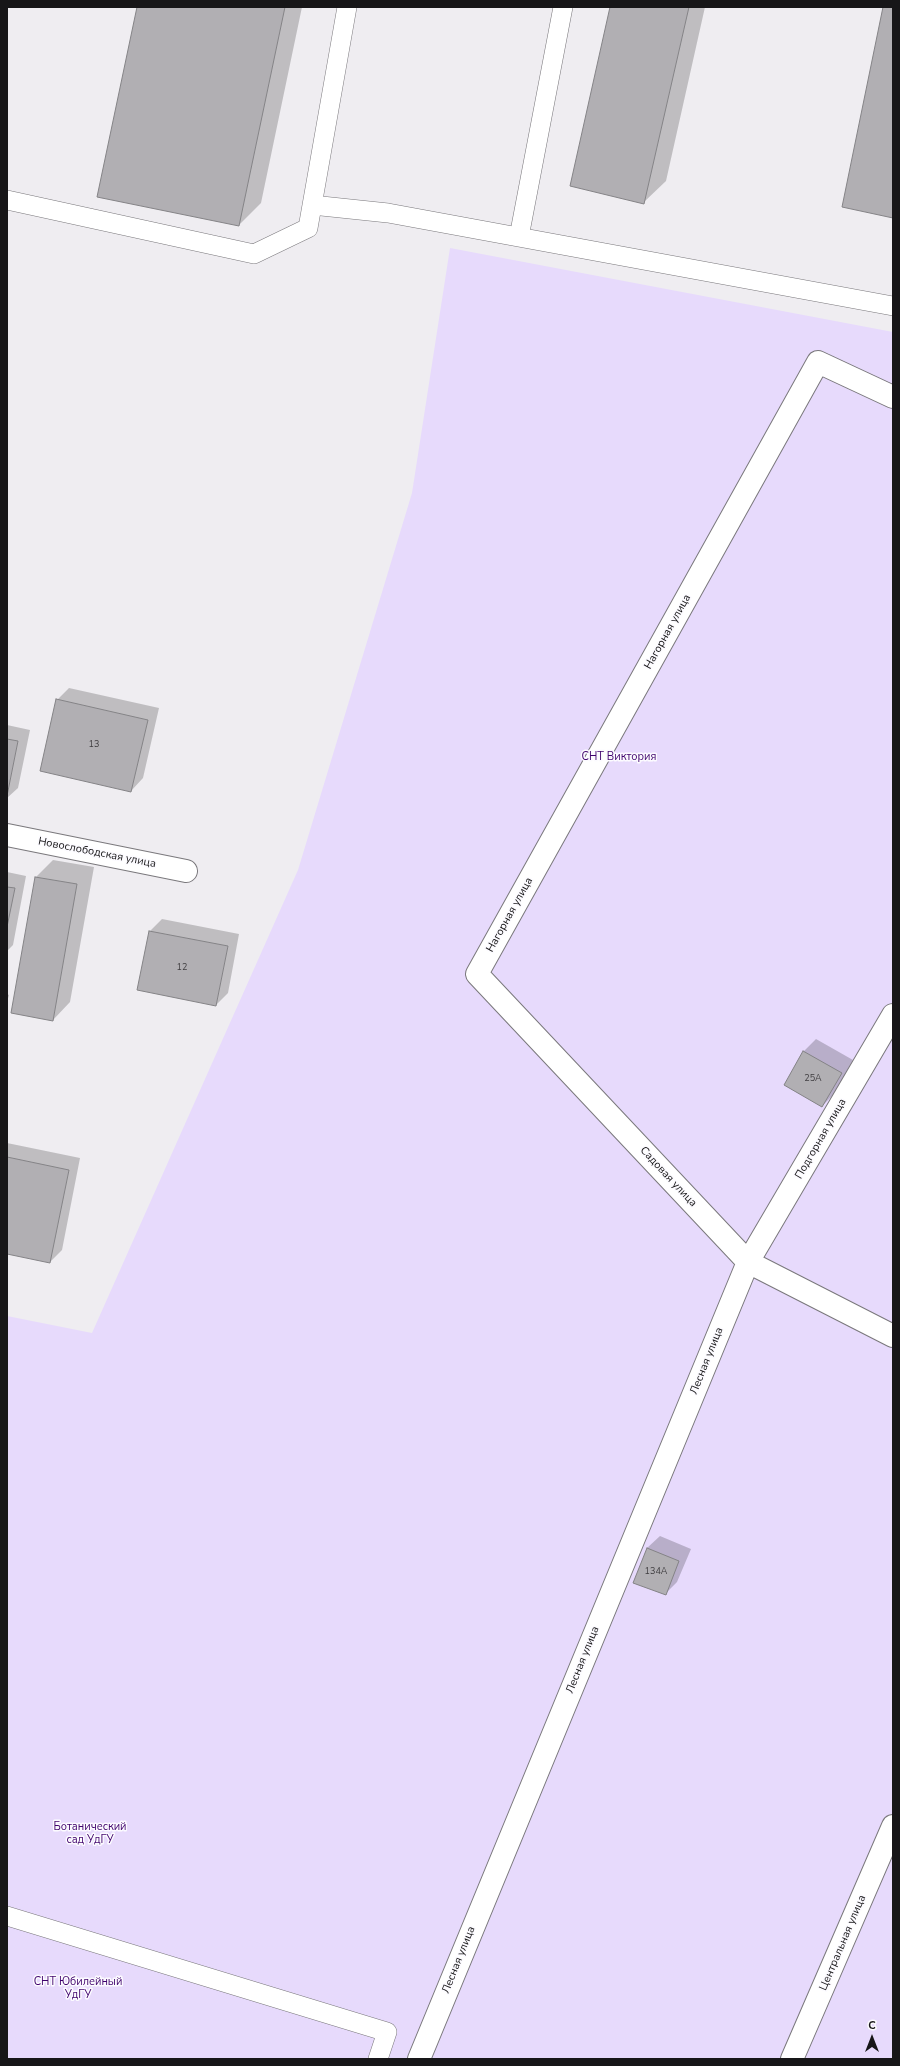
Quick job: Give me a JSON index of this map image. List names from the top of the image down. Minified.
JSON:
{"streets":{"street":["Нагорная улица","Новослободская улица","Подгорная улица","Садовая улица","Лесная улица","Центральная улица"]},"crossings":[["Нагорная улица","Садовая улица"],["Подгорная улица","Садовая улица"],["Подгорная улица","Лесная улица"],["Садовая улица","Лесная улица"]],"parks":["СНТ Виктория","Ботанический сад УдГУ","СНТ Юбилейный УдГУ"],"house_numbers":["13","12","25А","134А"],"north":"top"}
